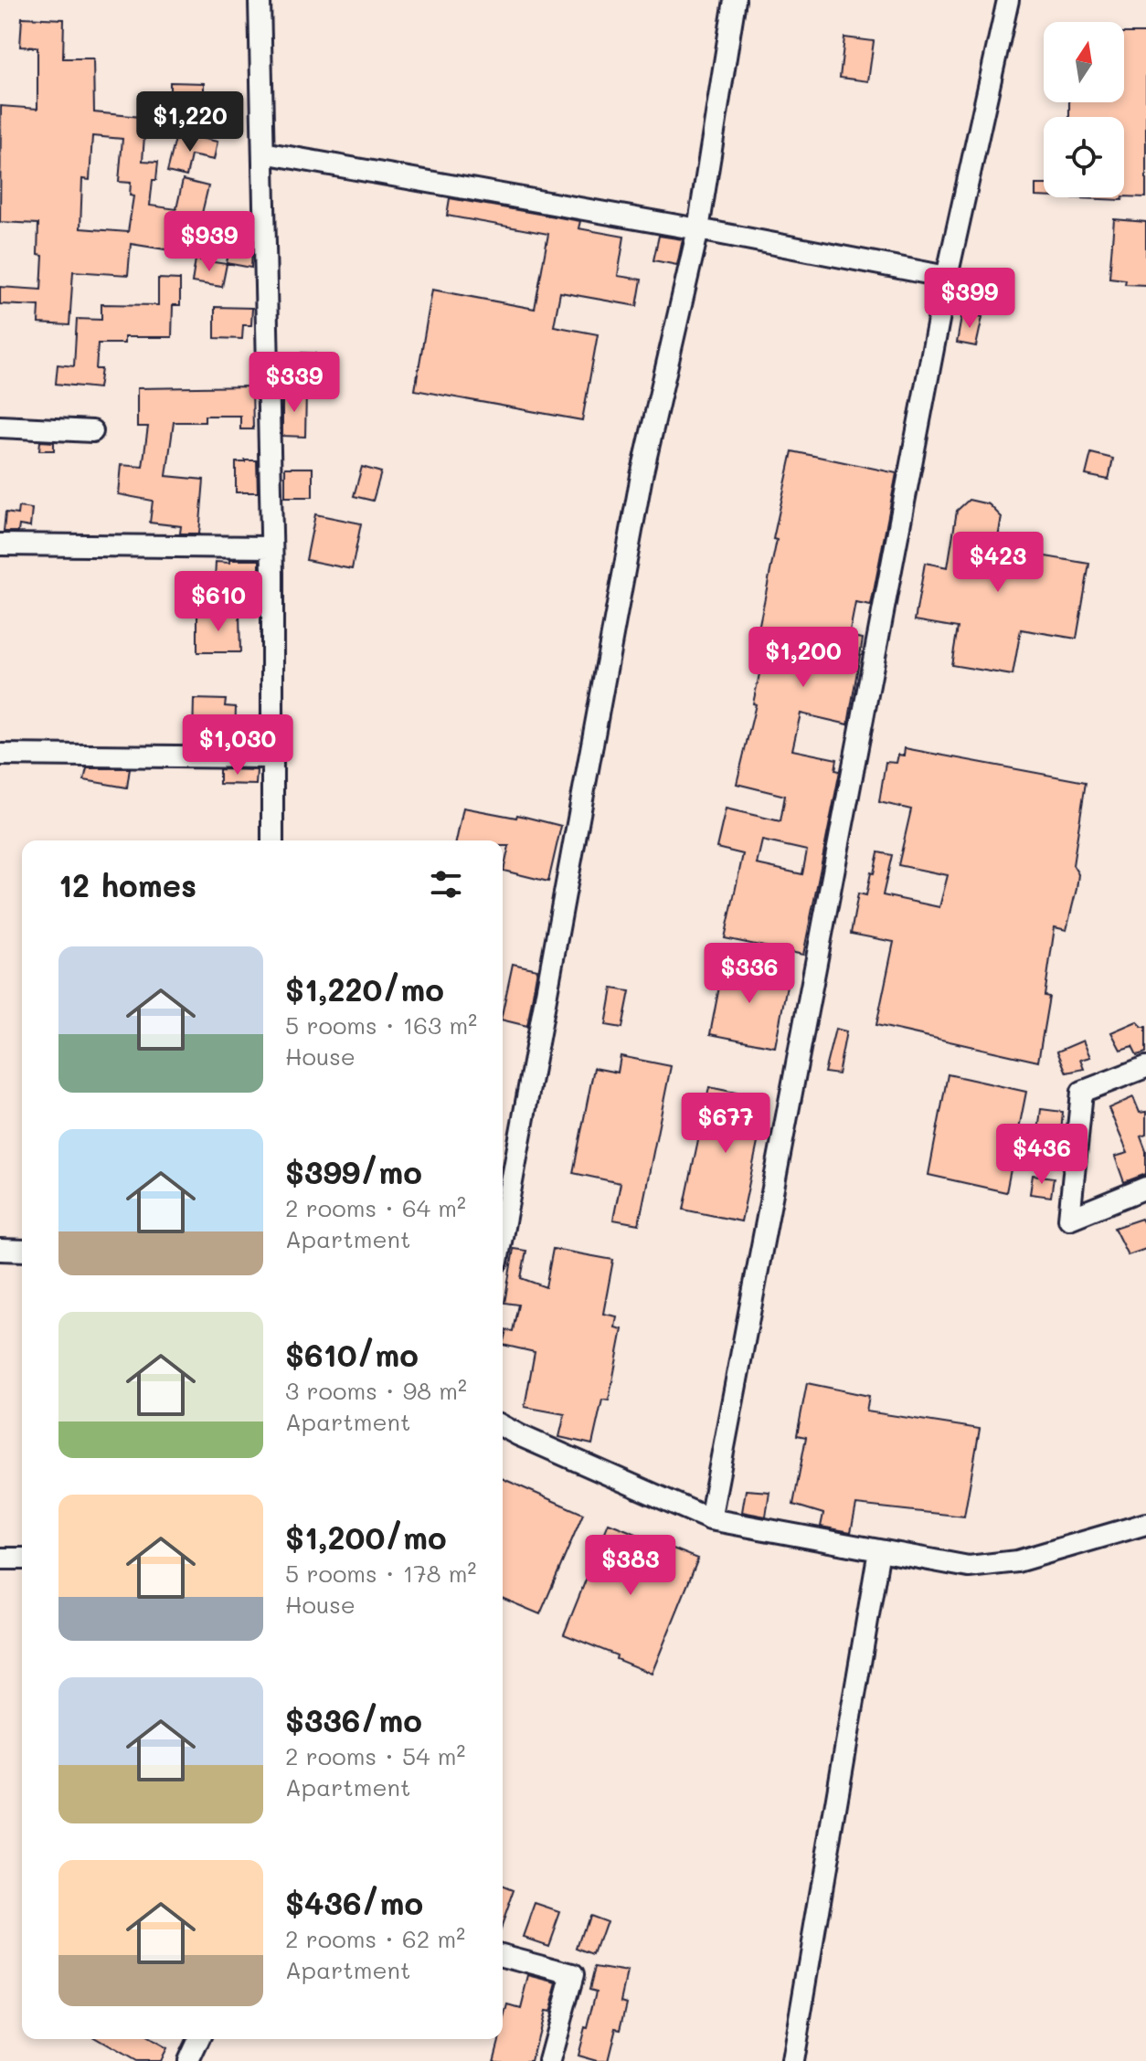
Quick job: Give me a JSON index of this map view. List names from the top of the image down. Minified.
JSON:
{"north":"top","page":{"price":["$1,220","$939","$399","$339","$423","$610","$1,200","$1,030","$336","$677","$436","$383"],"heading":"12 homes","list":[{"name":"$1,220/mo","note":"5 rooms · 163 m² · House"},{"name":"$399/mo","note":"2 rooms · 64 m² · Apartment"},{"name":"$610/mo","note":"3 rooms · 98 m² · Apartment"},{"name":"$1,200/mo","note":"5 rooms · 178 m² · House"},{"name":"$336/mo","note":"2 rooms · 54 m² · Apartment"},{"name":"$436/mo","note":"2 rooms · 62 m² · Apartment"}]}}
